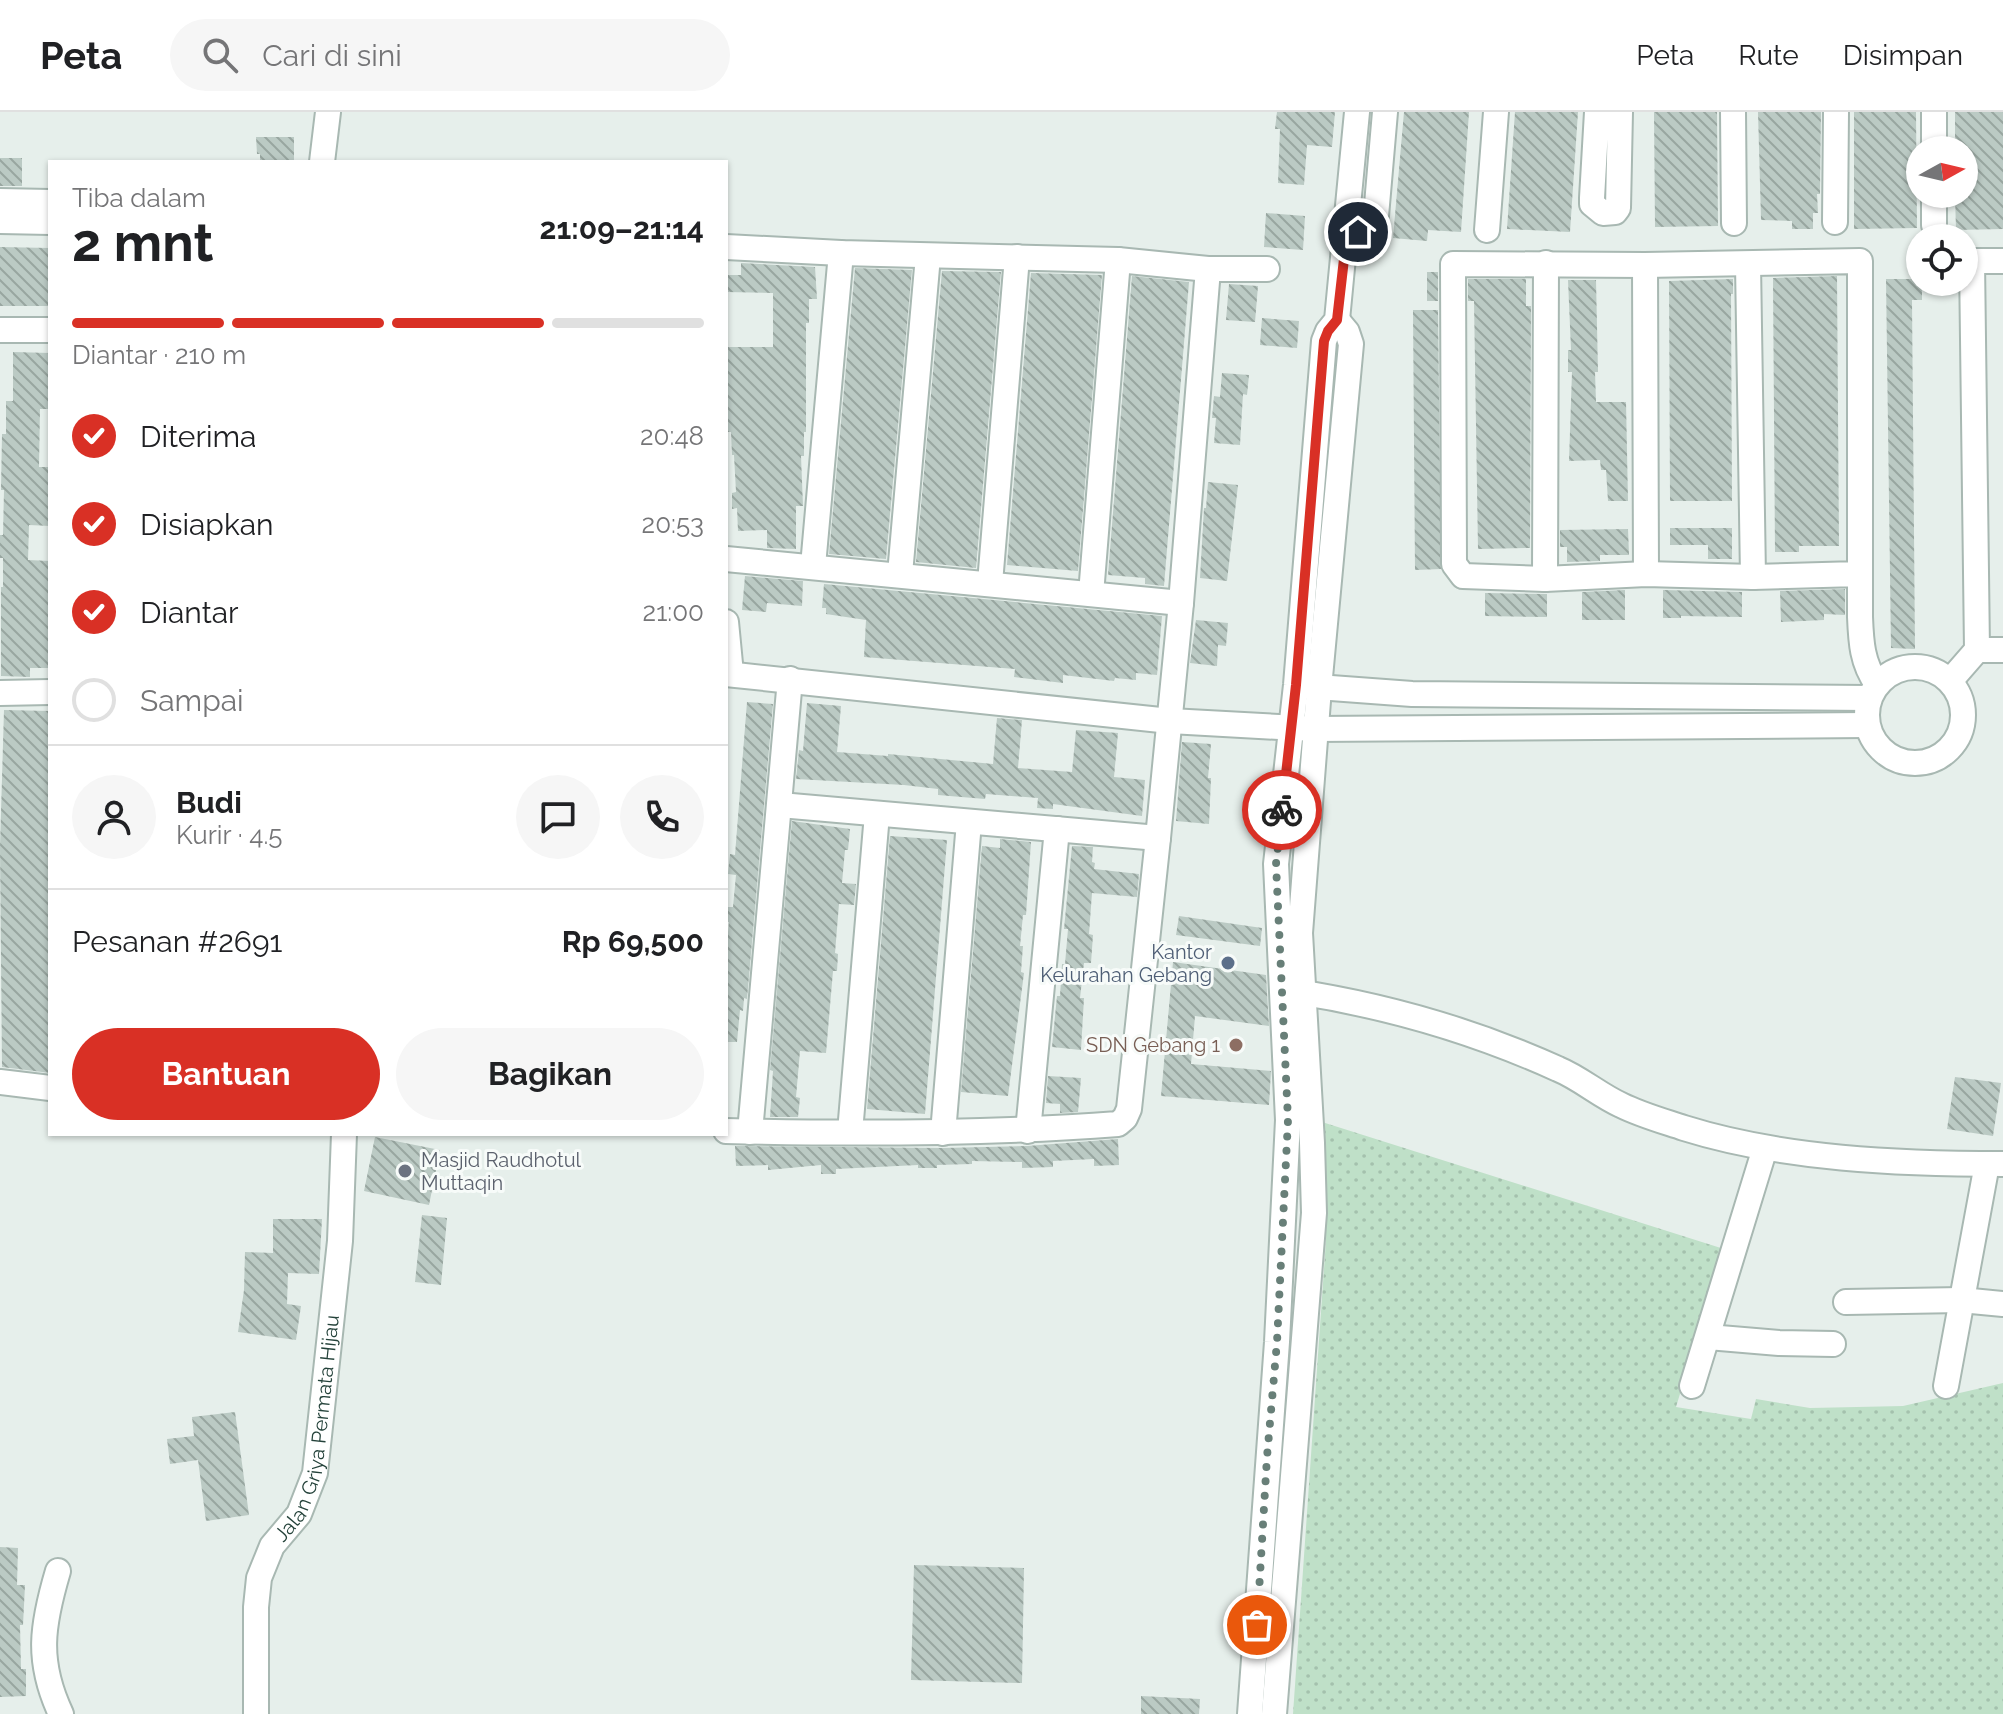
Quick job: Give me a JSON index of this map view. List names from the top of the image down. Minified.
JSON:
{"streets":{"street":["Jalan Griya Permata Hijau"]},"places":["Kantor Kelurahan Gebang","SDN Gebang 1","Masjid Raudhotul Muttaqin"],"north":"right","page":{"header":"Peta","search":"Cari di sini","nav":["Peta","Rute","Disimpan"],"heading":["2 mnt","Tiba dalam","21:09–21:14"],"panel":["Budi","Kurir · 4.5","Pesanan #2691","Rp 69,500"],"bar":"Diantar · 210 m","list":[["Diterima","20:48"],["Disiapkan","20:53"],["Diantar","21:00"],"Sampai"],"buttons":["Bantuan","Bagikan"]}}
